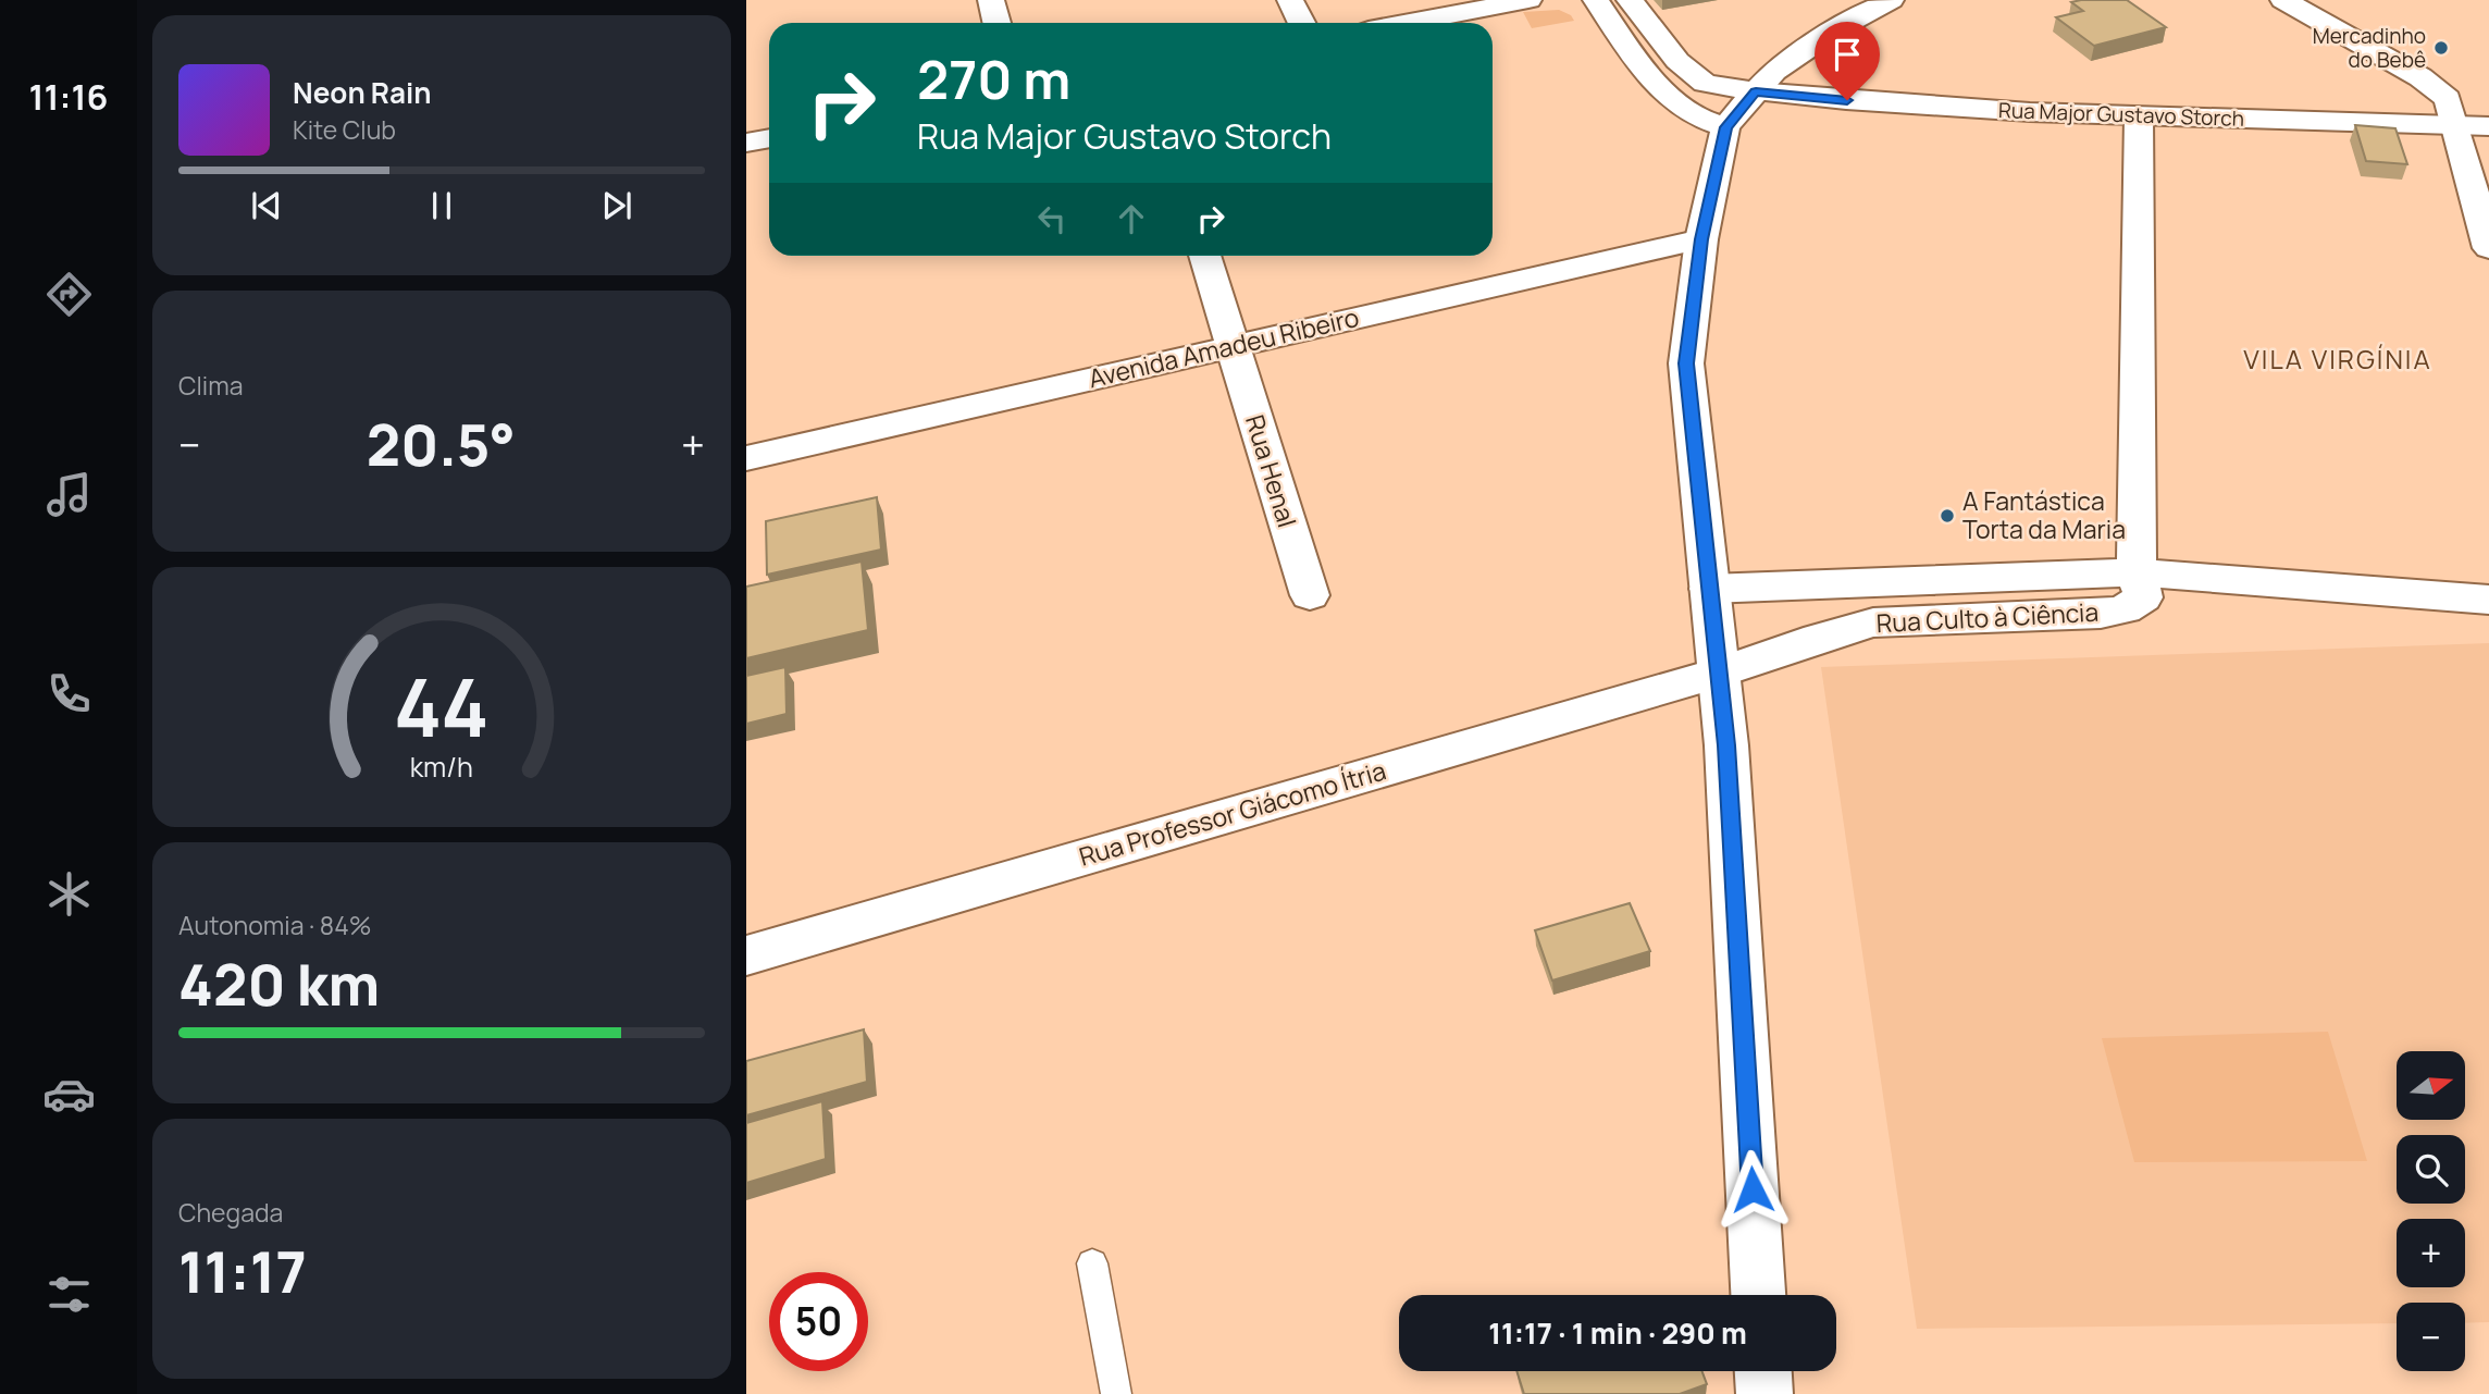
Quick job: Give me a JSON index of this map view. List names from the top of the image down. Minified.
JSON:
{"streets":{"street":["Rua Major Gustavo Storch","Avenida Amadeu Ribeiro","Rua Henal","Rua Culto à Ciência","Rua Professor Giácomo Ítria"]},"crossings":[["Avenida Amadeu Ribeiro","Rua Henal"],["Rua Culto à Ciência","Rua Professor Giácomo Ítria"]],"districts":["VILA VIRGÍNIA"],"places":["Mercadinho do Bebê","A Fantástica Torta da Maria"],"north":"right","page":{"tabs":"11:16","turn":["270 m","Rua Major Gustavo Storch"],"song":["Neon Rain","Kite Club"],"tile":["Clima",["Autonomia · 84%","420 km"],["Chegada","11:17"]],"heat":["−","20.5°","+"],"map_buttons":["+","−"],"limit":"50","trip":"11:17 · 1 min · 290 m","gauge":["44","km/h"]}}
